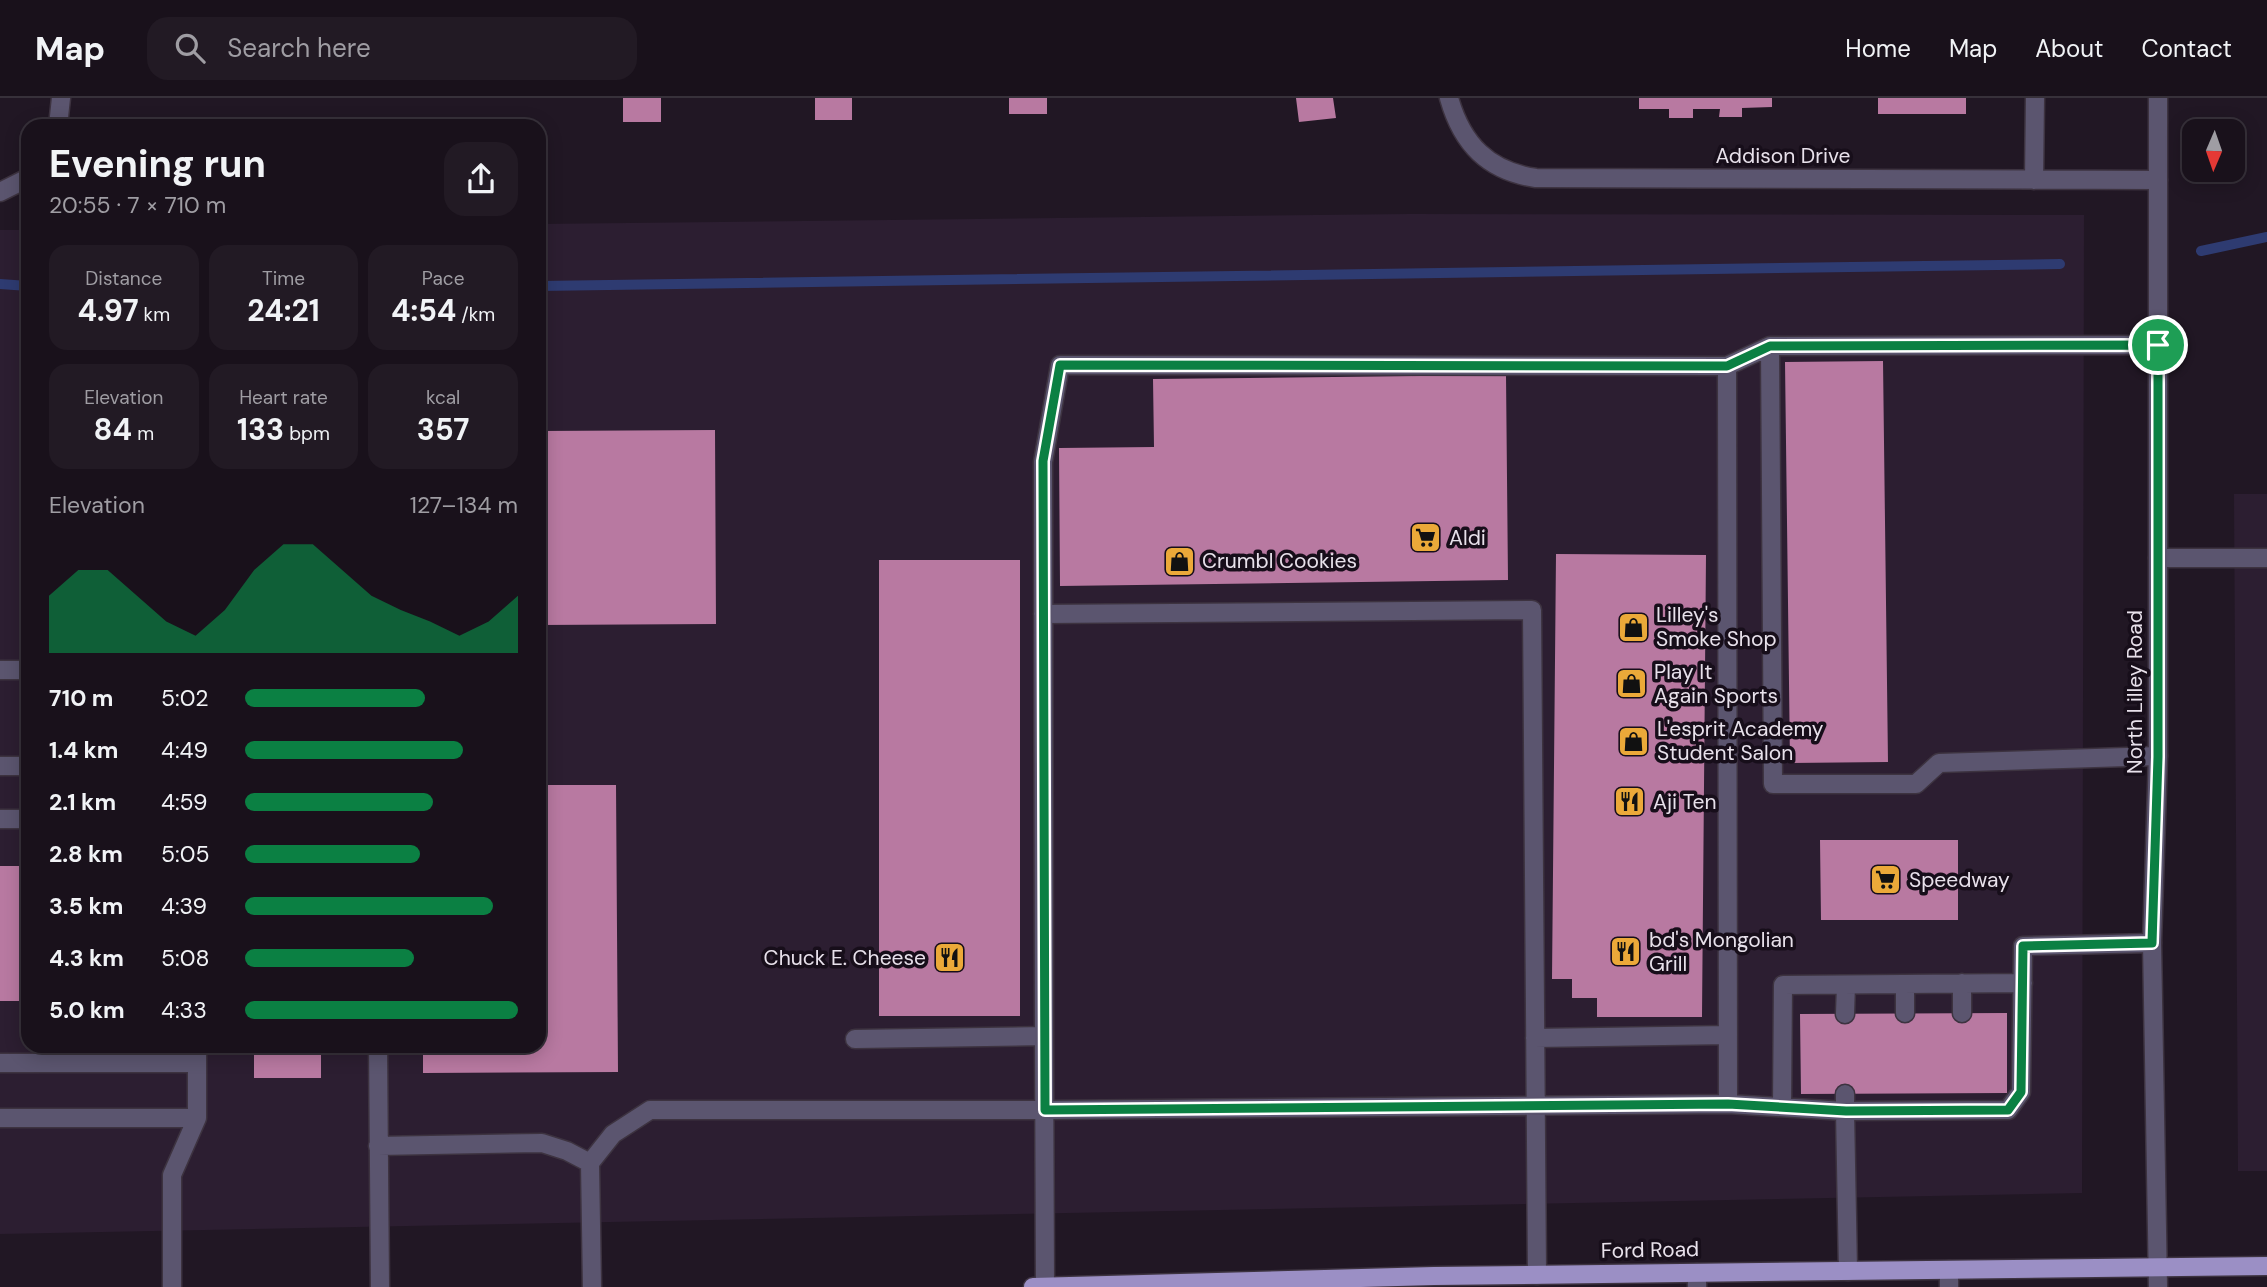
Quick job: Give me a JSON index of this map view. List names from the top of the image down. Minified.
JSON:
{"streets":{"main road":["Ford Road"],"street":["Addison Drive","North Lilley Road"]},"crossings":[["Addison Drive","North Lilley Road"],["North Lilley Road","Ford Road"]],"places":{"supermarket":["Aldi","Speedway"],"shop":["Crumbl Cookies","Lilley's Smoke Shop","Play It Again Sports","L'esprit Academy Student Salon"],"restaurant":["Aji Ten","bd's Mongolian Grill","Chuck E. Cheese"]},"north":"bottom","page":{"header":"Map","search":"Search here","nav":["Home","Map","About","Contact"],"heading":["Evening run","20:55 · 7 × 710 m"],"stats":[["Distance","4.97 km"],["Time","24:21"],["Pace","4:54 /km"],["Elevation","84 m"],["Heart rate","133 bpm"],["kcal","357"]],"chart":["Elevation","127–134 m"],"list":[{"name":"710 m","note":"5:02"},{"name":"1.4 km","note":"4:49"},{"name":"2.1 km","note":"4:59"},{"name":"2.8 km","note":"5:05"},{"name":"3.5 km","note":"4:39"},{"name":"4.3 km","note":"5:08"},{"name":"5.0 km","note":"4:33"}]}}
